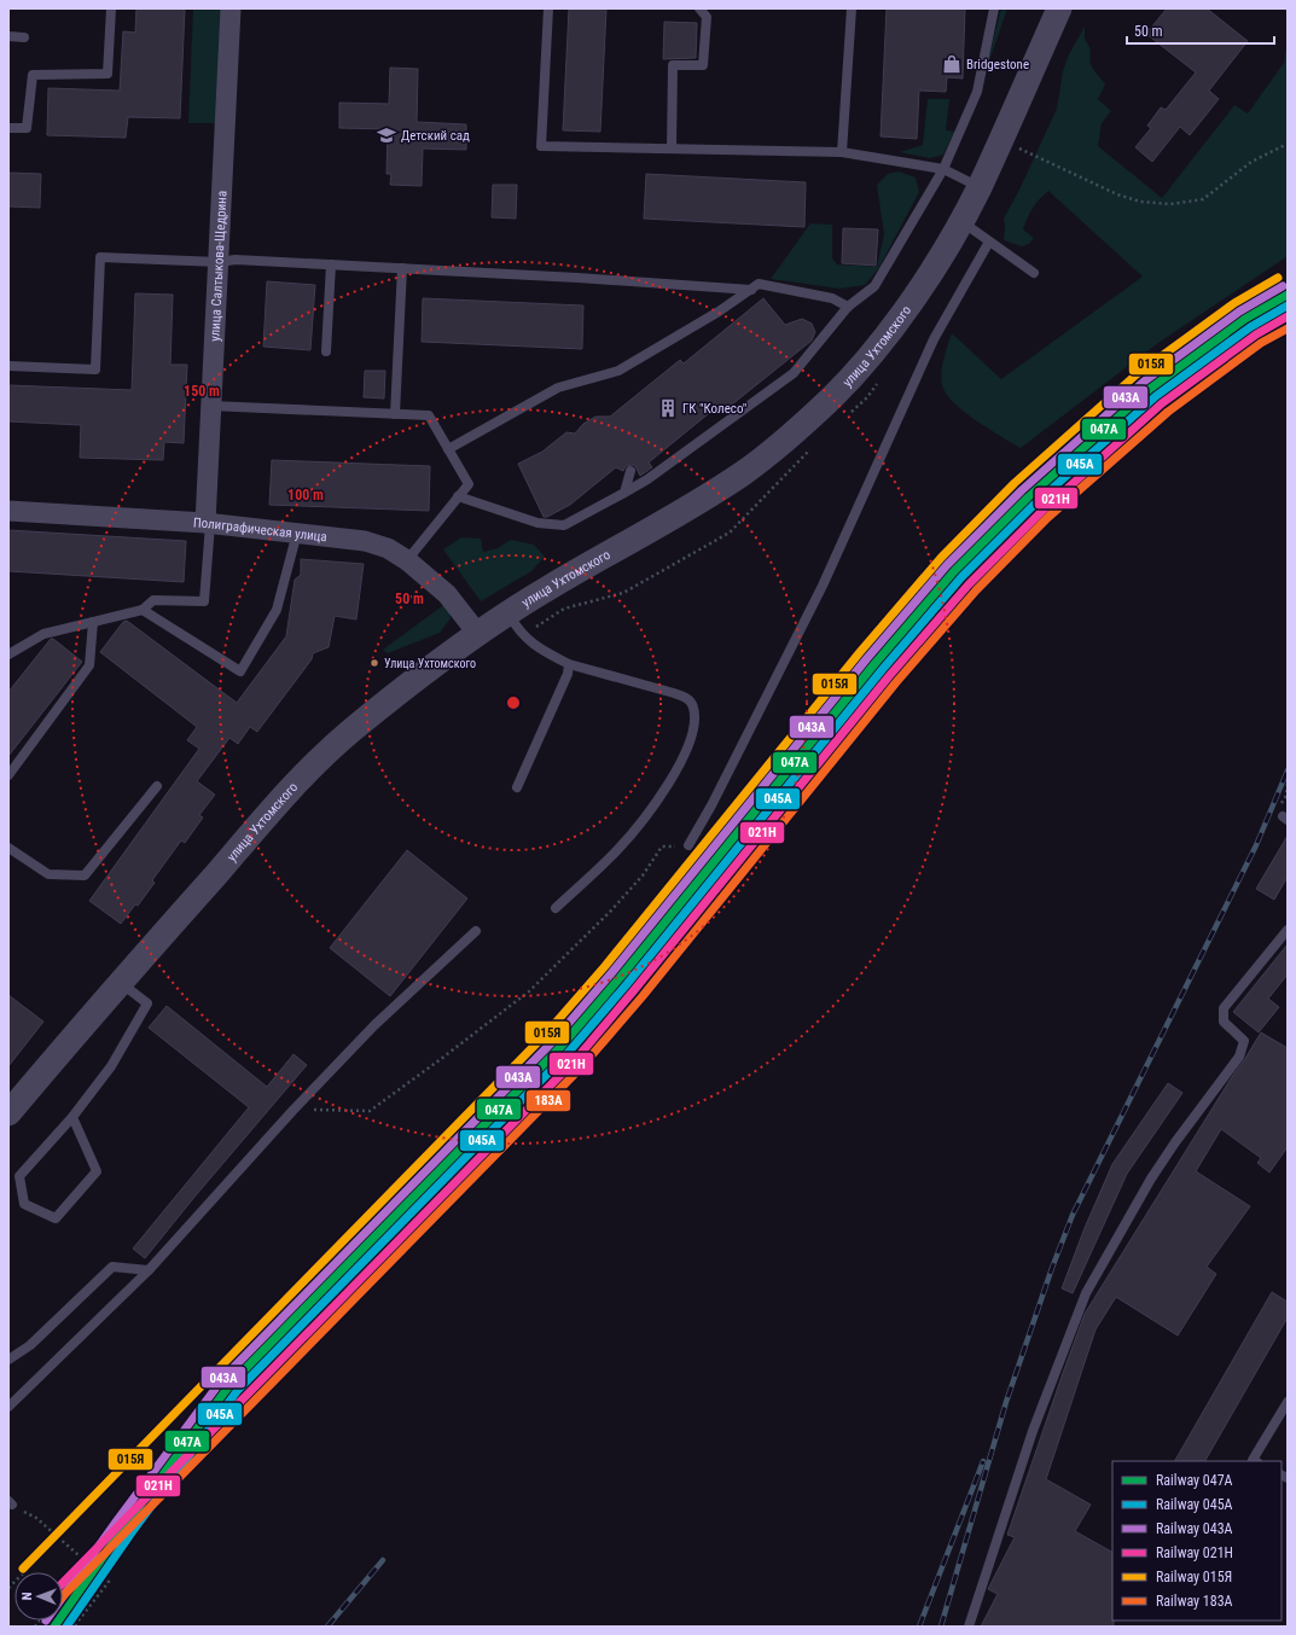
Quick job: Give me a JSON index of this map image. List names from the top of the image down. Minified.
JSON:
{"streets":{"street":["улица Салтыкова-Щедрина","улица Ухтомского","Полиграфическая улица"]},"crossings":[["улица Салтыкова-Щедрина","Полиграфическая улица"],["улица Ухтомского","Полиграфическая улица"]],"places":{"shop":["Bridgestone"],"school or university":["Детский сад"],"building":["ГК \"Колесо\""],"other":["Улица Ухтомского"]},"lines":["rail line 015Я","rail line 043А","rail line 047А","rail line 045А","rail line 021Н","rail line 183А"],"legend":["Railway 047А","Railway 045А","Railway 043А","Railway 021Н","Railway 015Я","Railway 183А"],"scale_bar":"50 m","north":"left","rings":["150 m","100 m","50 m"]}
